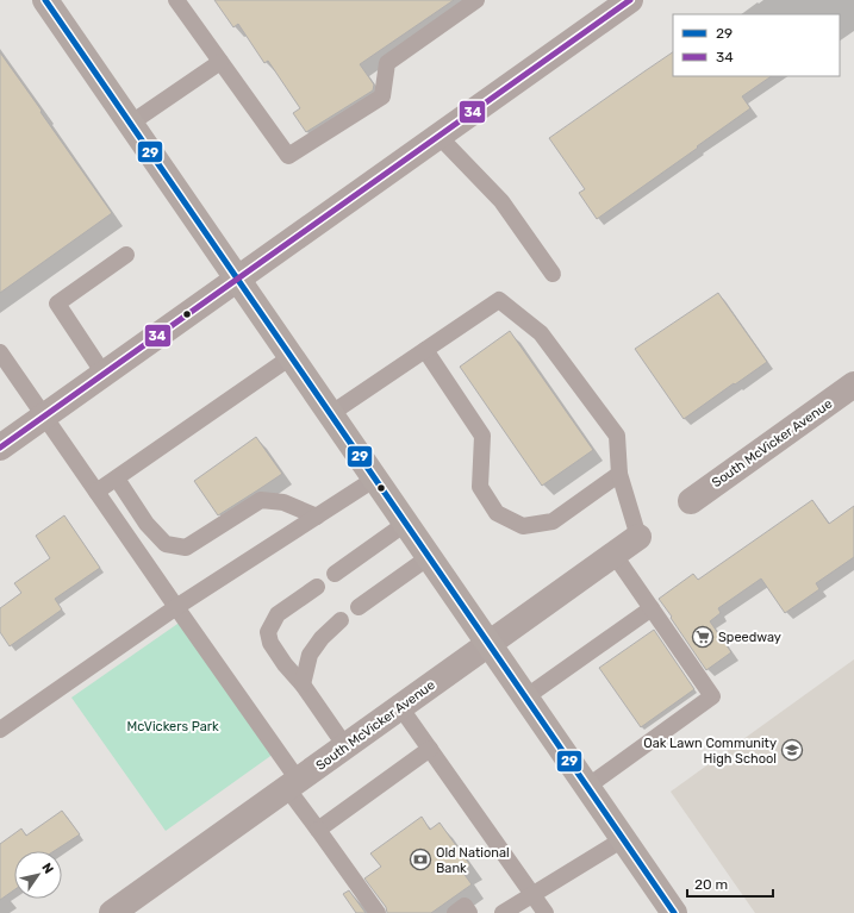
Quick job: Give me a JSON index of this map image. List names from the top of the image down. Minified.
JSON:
{"streets":{"street":["South McVicker Avenue"]},"parks":["McVickers Park"],"places":{"supermarket":["Speedway"],"school or university":["Oak Lawn Community High School"],"bank":["Old National Bank"]},"lines":["transit line 29","transit line 34"],"legend":["29","34"],"scale_bar":"20 m","north":"top right"}
